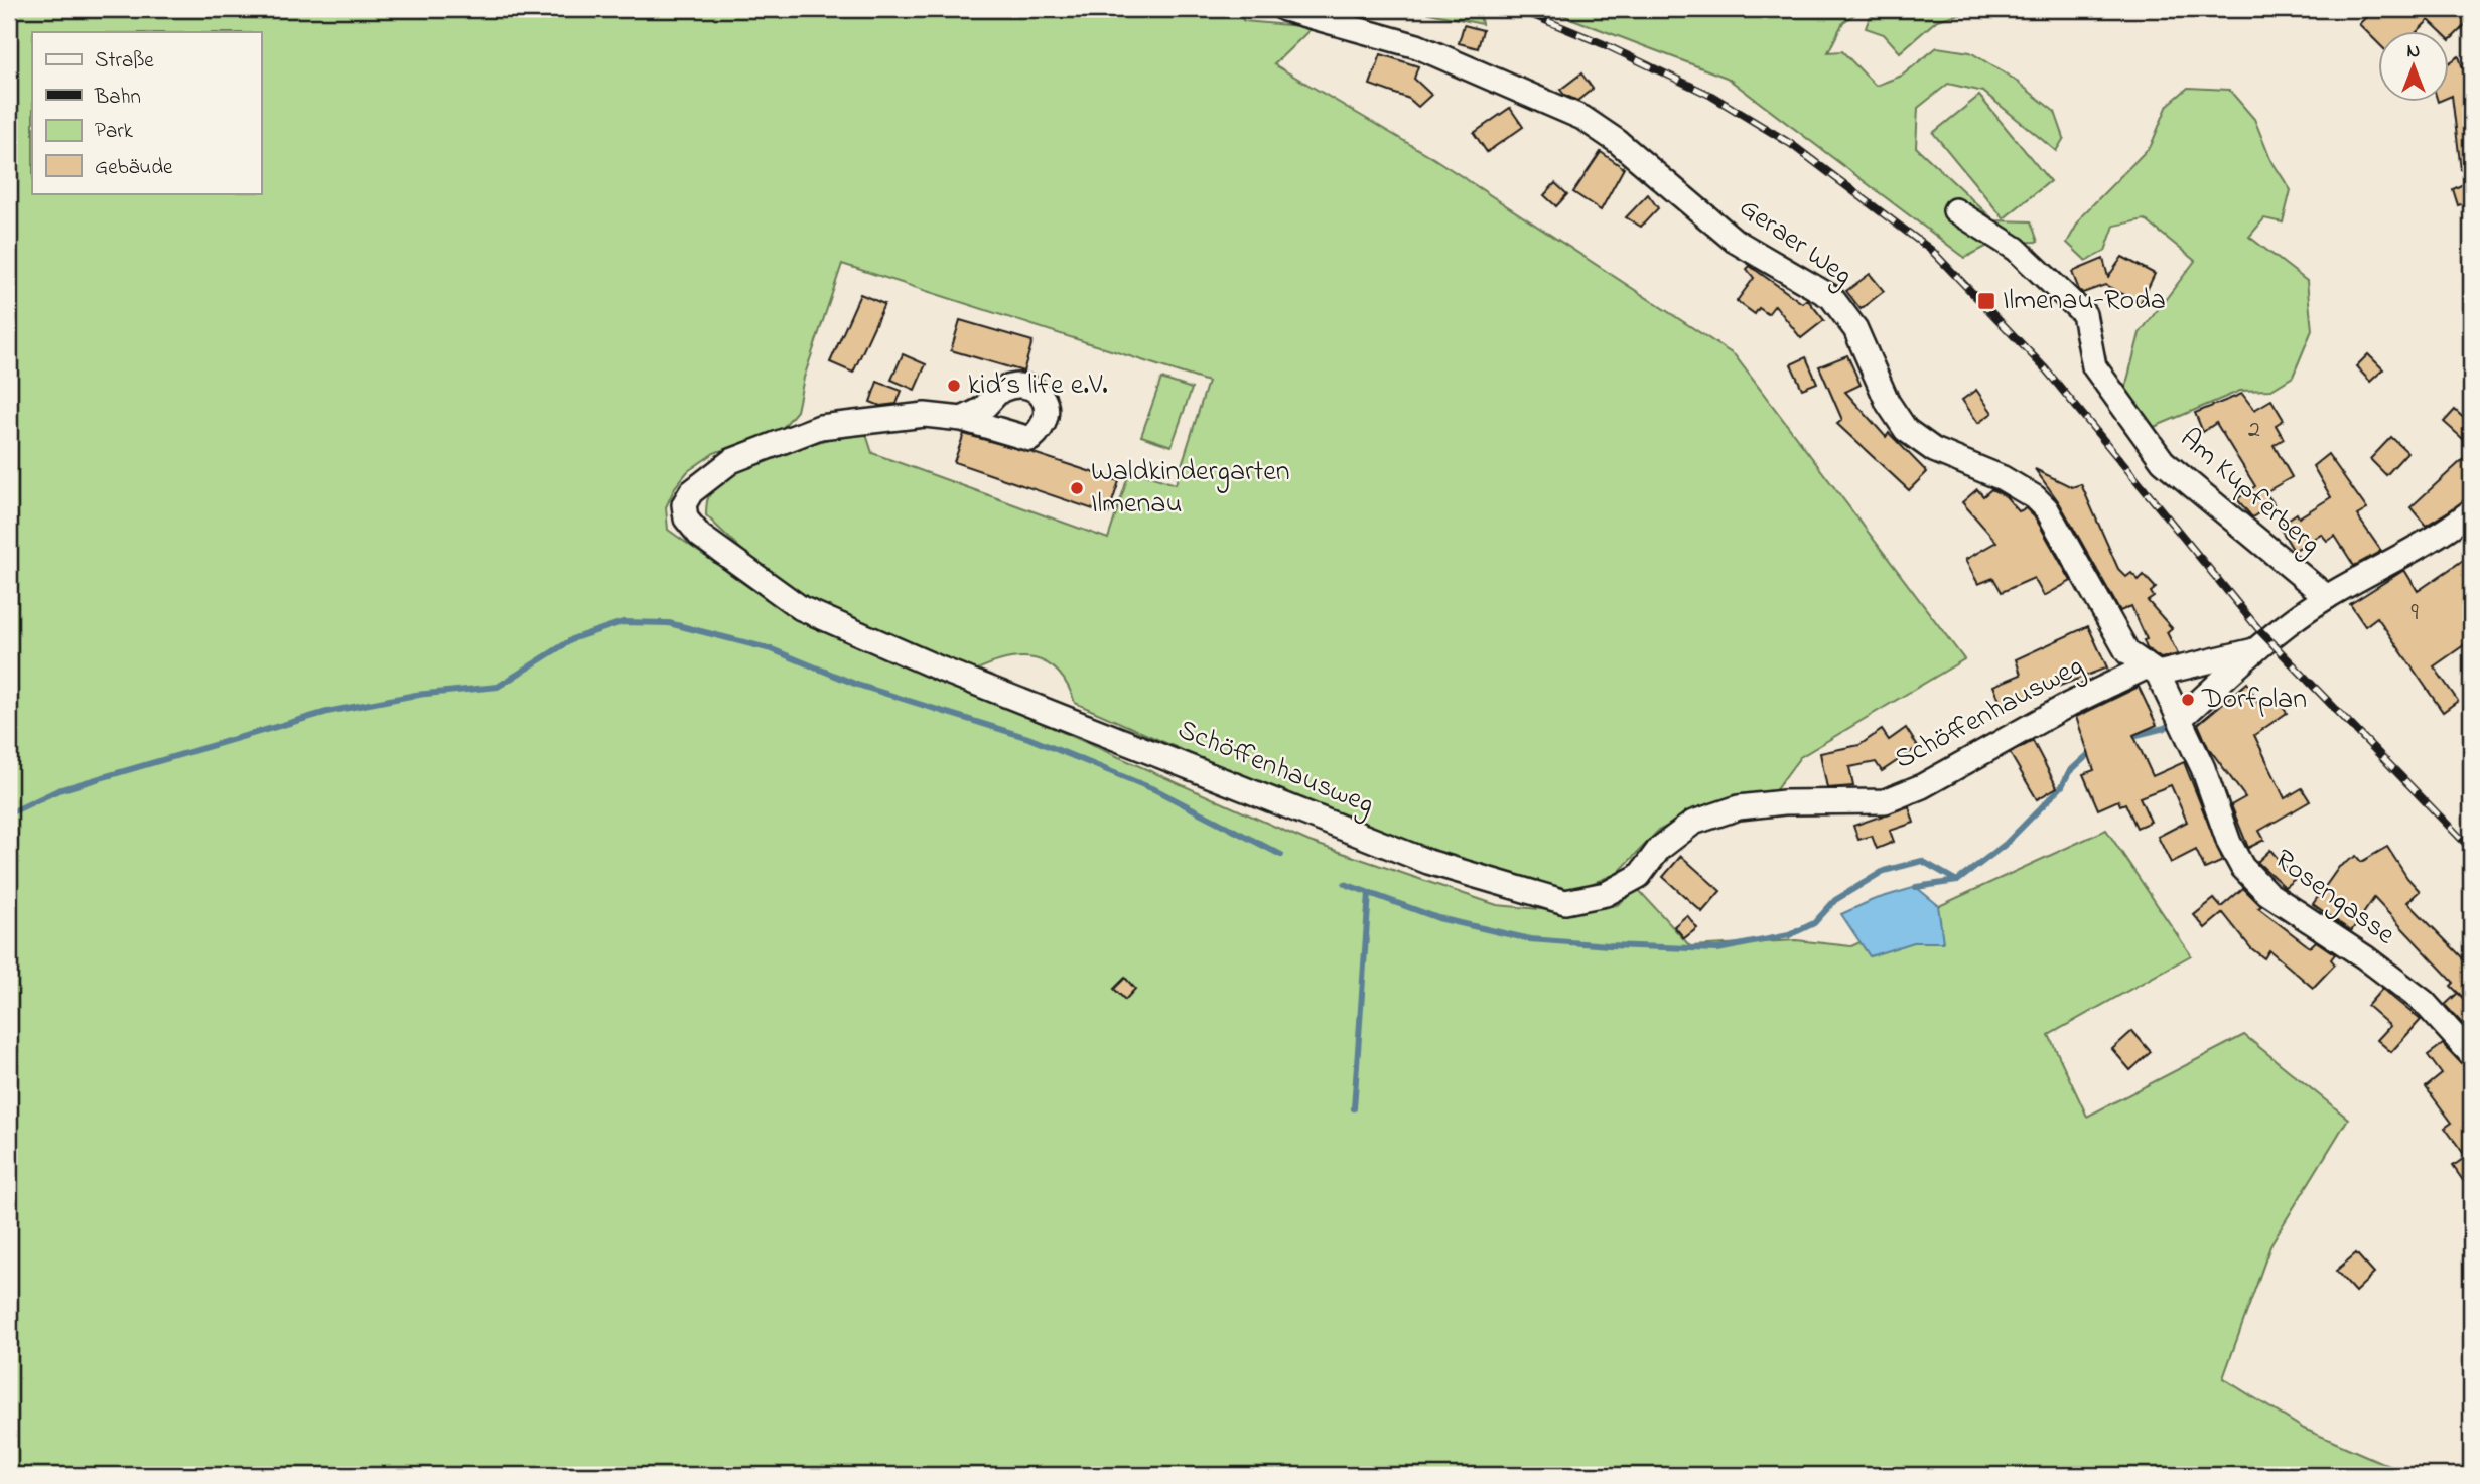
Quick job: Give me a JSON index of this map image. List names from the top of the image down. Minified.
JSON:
{"streets":{"street":["Geraer Weg","Am Kupferberg","Schöffenhausweg","Rosengasse"]},"crossings":[["Geraer Weg","Schöffenhausweg"]],"places":{"transit":["Ilmenau-Roda"],"other":["kid´s life e.V.","Waldkindergarten Ilmenau","Dorfplan"]},"house_numbers":["2","9"],"legend":["Straße","Bahn","Park","Gebäude"],"north":"top"}
